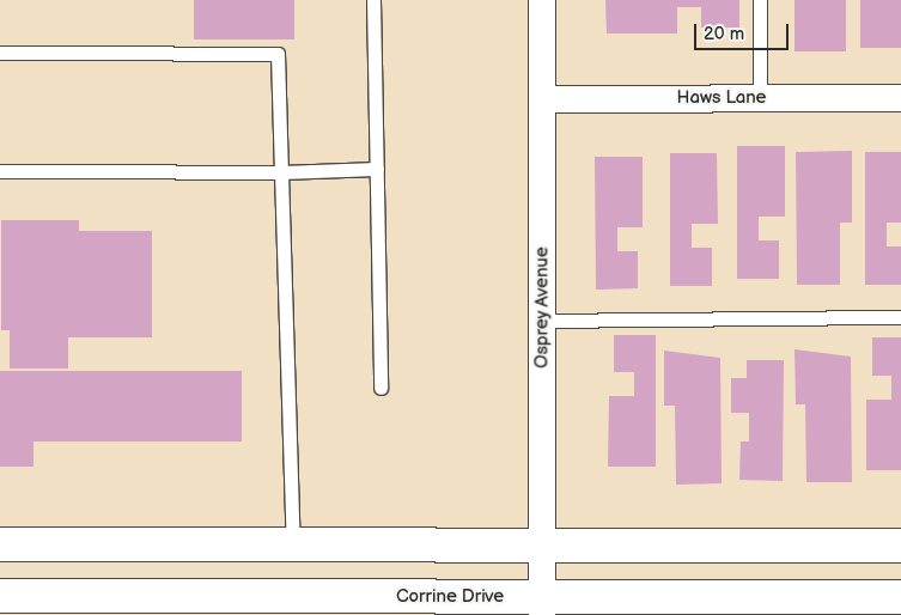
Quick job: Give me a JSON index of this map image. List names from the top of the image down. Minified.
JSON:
{"streets":{"street":["Haws Lane","Osprey Avenue","Corrine Drive"]},"crossings":[["Haws Lane","Osprey Avenue"],["Osprey Avenue","Corrine Drive"]],"scale_bar":"20 m"}
